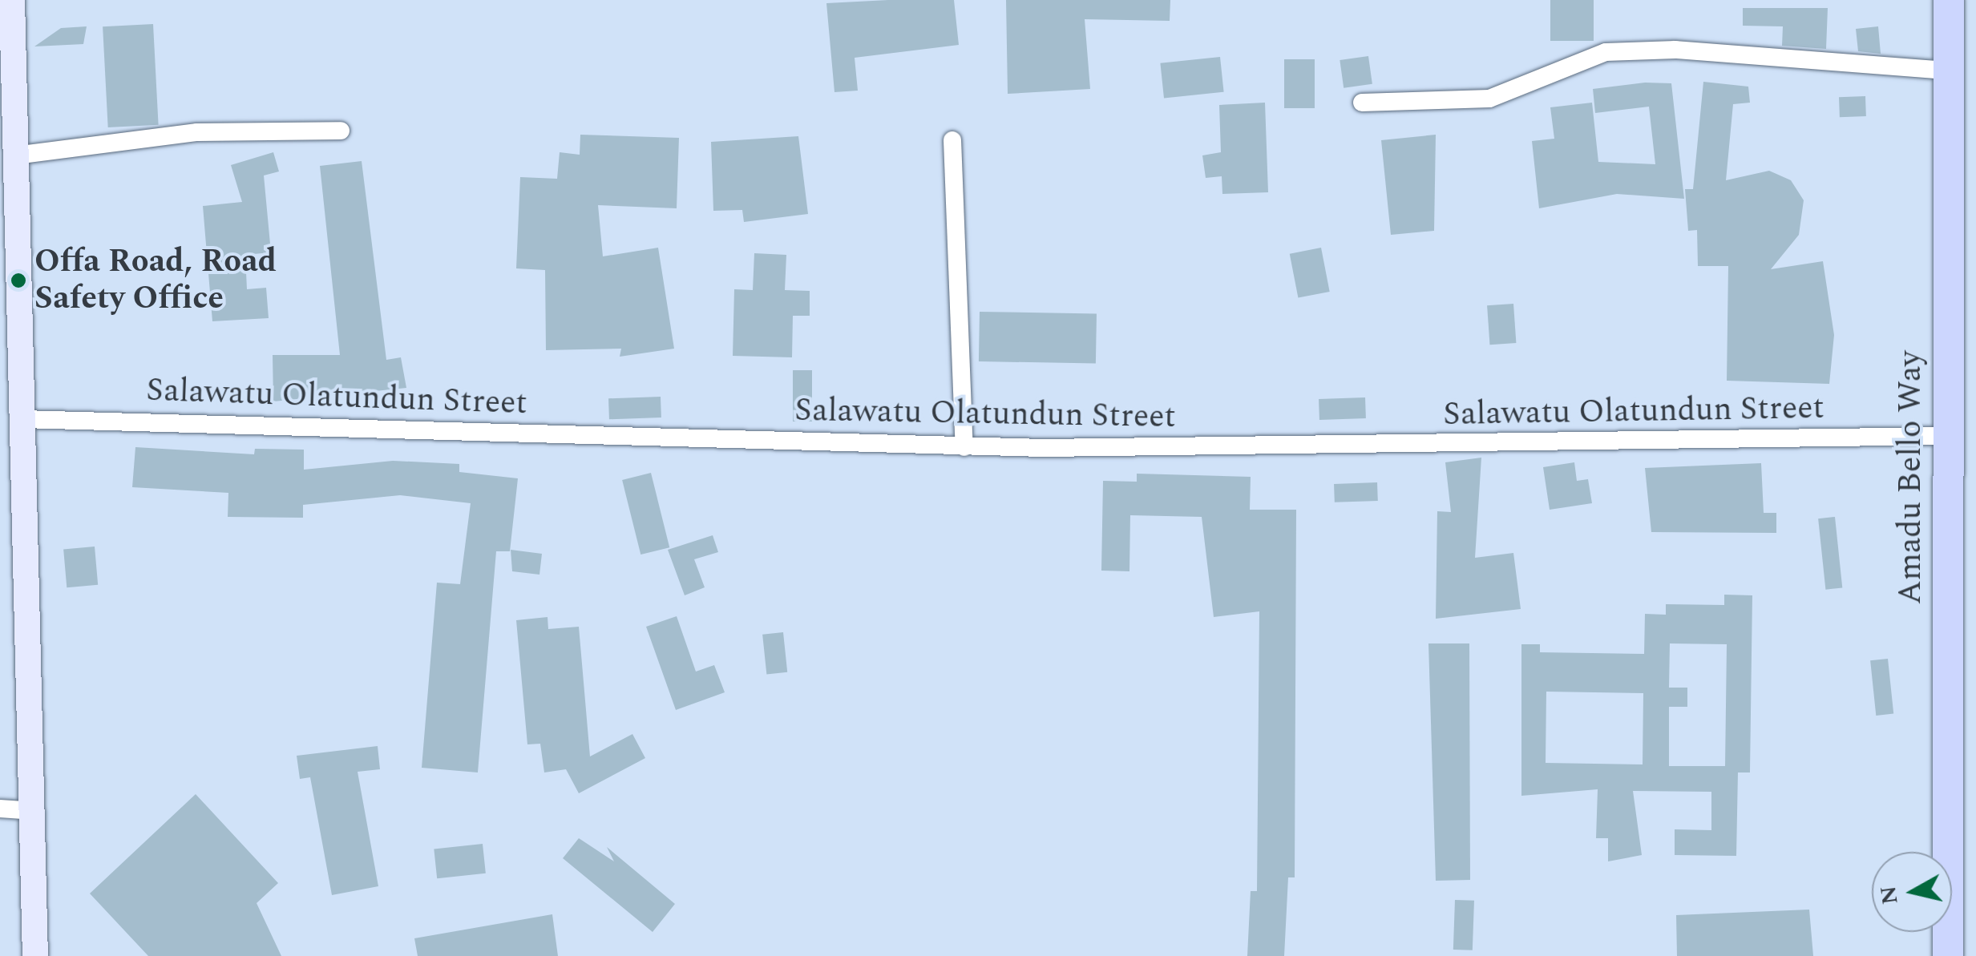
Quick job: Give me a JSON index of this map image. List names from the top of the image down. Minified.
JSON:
{"streets":{"main road":["Amadu Bello Way"],"street":["Salawatu Olatundun Street"]},"crossings":[["Salawatu Olatundun Street","Amadu Bello Way"]],"places":["Offa Road, Road Safety Office"],"north":"left"}
